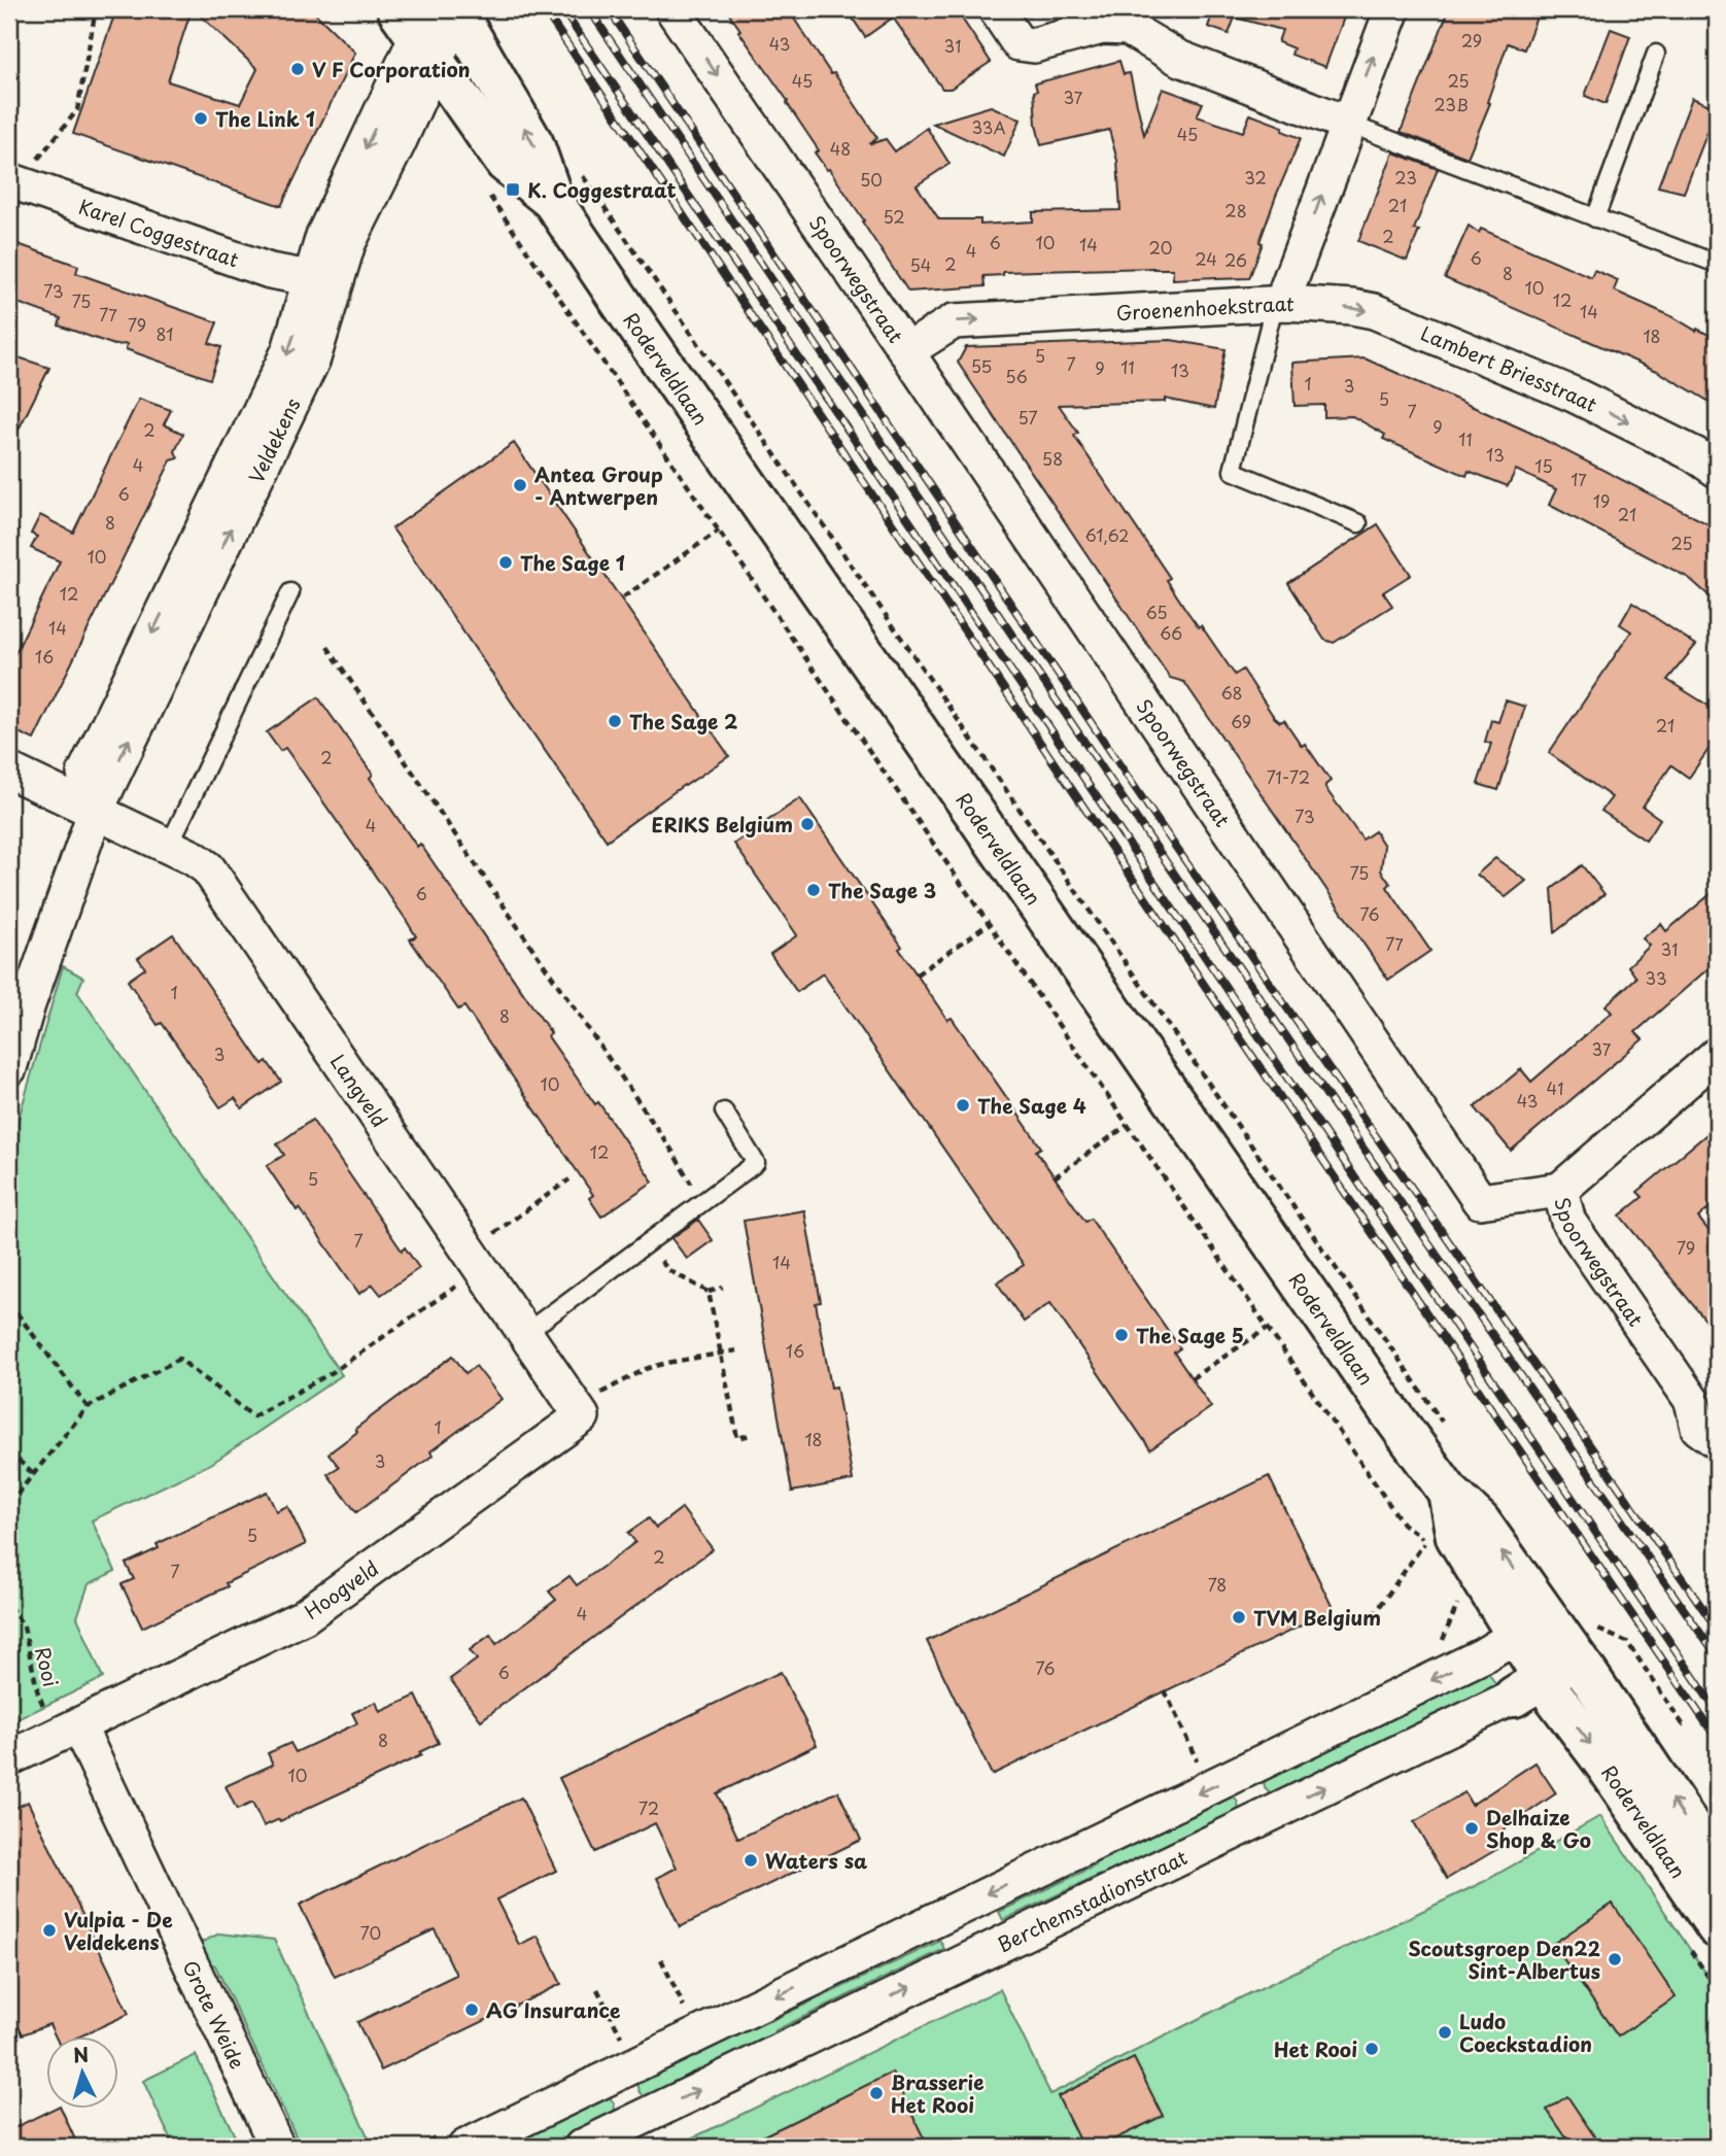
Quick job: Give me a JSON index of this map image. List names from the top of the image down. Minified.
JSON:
{"streets":{"street":["Karel Coggestraat","Spoorwegstraat","Groenenhoekstraat","Lambert Briesstraat","Roderveldlaan","Veldekens","Langveld","Hoogveld","Berchemstadionstraat","Grote Weide"],"path":["Rooi"]},"crossings":[["Karel Coggestraat","Veldekens"],["Spoorwegstraat","Groenenhoekstraat"],["Groenenhoekstraat","Lambert Briesstraat"],["Roderveldlaan","Berchemstadionstraat"],["Veldekens","Langveld"],["Langveld","Hoogveld"],["Hoogveld","Rooi"],["Hoogveld","Grote Weide"],["Rooi","Grote Weide"]],"one_way":["Groenenhoekstraat","Lambert Briesstraat"],"places":{"other":["V F Corporation","The Link 1","Antea Group - Antwerpen","The Sage 1","The Sage 2","ERIKS Belgium","The Sage 3","The Sage 4","The Sage 5","TVM Belgium","Delhaize Shop & Go","Waters sa","Vulpia - De Veldekens","Scoutsgroep Den22 Sint-Albertus","AG Insurance","Ludo Coeckstadion","Het Rooi","Brasserie Het Rooi"],"transit":["K. Coggestraat"]},"house_numbers":["29","43","31","45","25","37","23B","33A","45","48","32","23","50","21","28","52","2","6","10","14","20","4","6","24","26","2","54","8","10","73","12","75","14","77","79","81","18","5","7","55","11","9","13","56","1","3","5","7","57","9","2","11","13","58","4","15","17","6","19","21","8","61,62","25","10","12","65","14","66","16","68","69","21","2","71-72","73","4","75","6","76","77","31","33","1","8","37","3","10","41","43","12","5","7","79","14","16","1","18","3","5","2","7","78","4","76","6","8","10","72","70"],"north":"top"}
